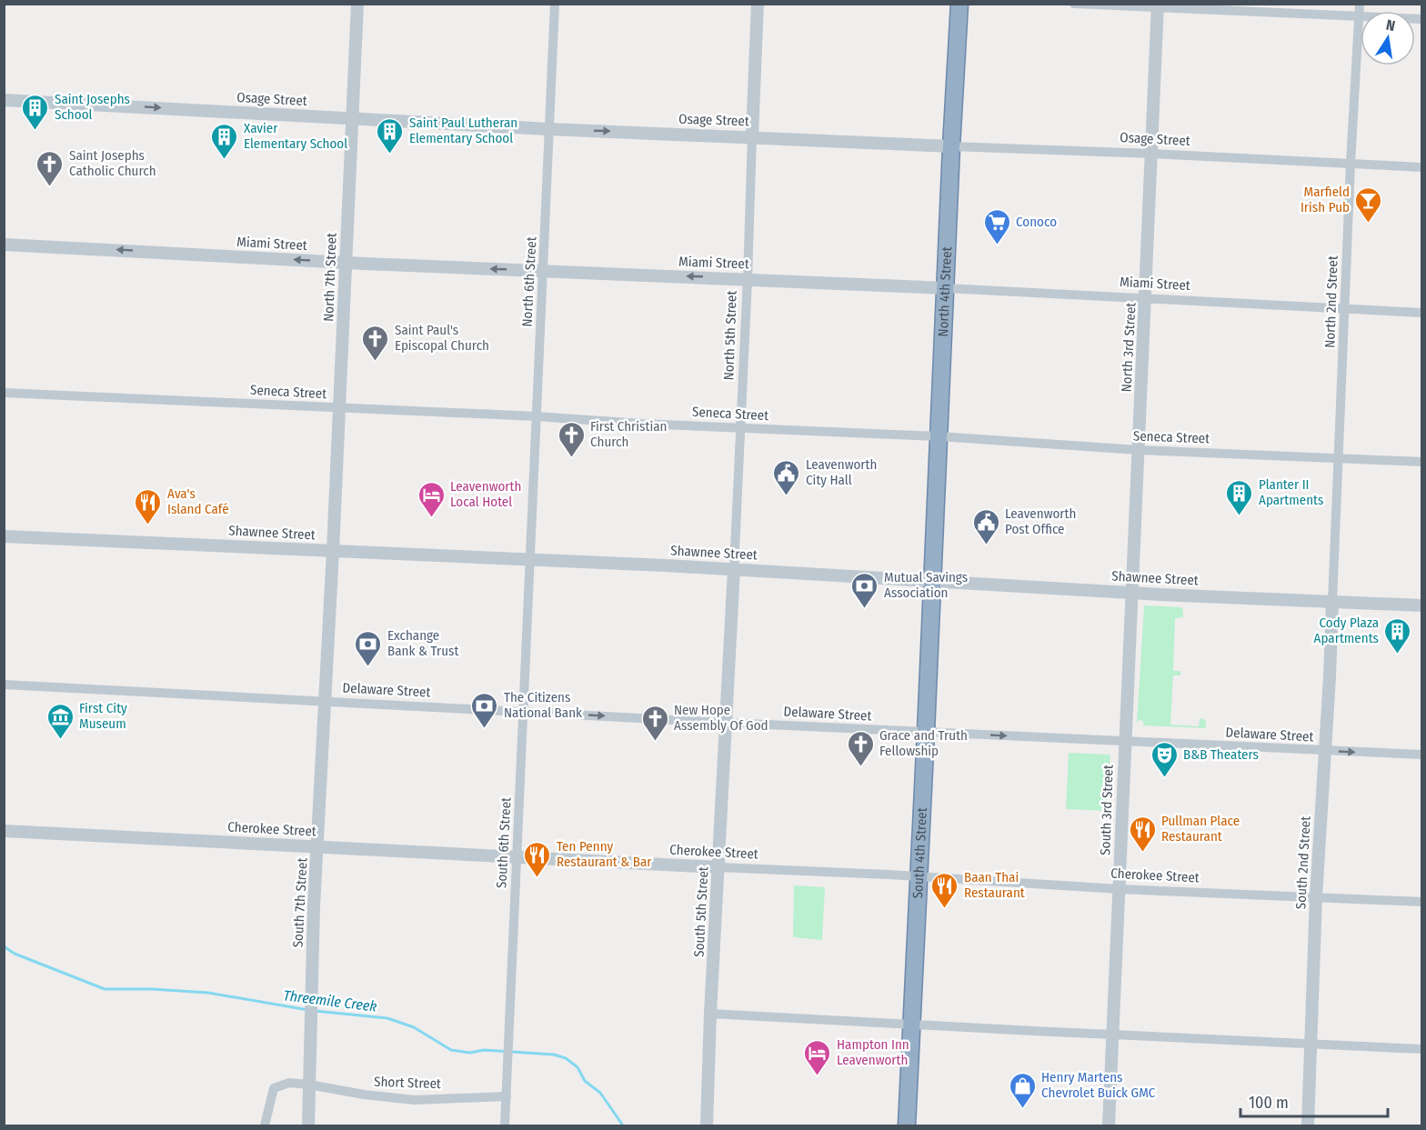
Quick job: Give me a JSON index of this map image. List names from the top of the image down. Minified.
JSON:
{"streets":{"highway":["North 4th Street","South 4th Street"],"street":["Osage Street","Miami Street","North 7th Street","North 6th Street","North 2nd Street","North 5th Street","North 3rd Street","Seneca Street","Shawnee Street","Delaware Street","South 3rd Street","Cherokee Street","South 6th Street","South 2nd Street","South 7th Street","South 5th Street","Short Street"]},"crossings":[["Osage Street","North 7th Street"],["Osage Street","North 6th Street"],["Osage Street","North 4th Street"],["Osage Street","North 2nd Street"],["Osage Street","North 5th Street"],["Osage Street","North 3rd Street"],["Miami Street","North 7th Street"],["Miami Street","North 6th Street"],["Miami Street","North 4th Street"],["Miami Street","North 2nd Street"],["Miami Street","North 5th Street"],["Miami Street","North 3rd Street"],["North 7th Street","Seneca Street"],["North 7th Street","Shawnee Street"],["North 7th Street","South 7th Street"],["North 6th Street","Seneca Street"],["North 6th Street","Shawnee Street"],["North 6th Street","South 6th Street"],["North 4th Street","Seneca Street"],["North 4th Street","Shawnee Street"],["North 4th Street","South 4th Street"],["North 2nd Street","Seneca Street"],["North 2nd Street","Shawnee Street"],["North 2nd Street","South 2nd Street"],["North 5th Street","Seneca Street"],["North 5th Street","Shawnee Street"],["North 5th Street","South 5th Street"],["North 3rd Street","Seneca Street"],["North 3rd Street","Shawnee Street"],["North 3rd Street","South 3rd Street"],["Shawnee Street","South 3rd Street"],["Shawnee Street","South 6th Street"],["Shawnee Street","South 4th Street"],["Shawnee Street","South 2nd Street"],["Shawnee Street","South 7th Street"],["Shawnee Street","South 5th Street"],["Delaware Street","South 3rd Street"],["Delaware Street","South 6th Street"],["Delaware Street","South 4th Street"],["Delaware Street","South 2nd Street"],["Delaware Street","South 7th Street"],["Delaware Street","South 5th Street"],["South 3rd Street","Cherokee Street"],["Cherokee Street","South 6th Street"],["Cherokee Street","South 4th Street"],["Cherokee Street","South 2nd Street"],["Cherokee Street","South 7th Street"],["Cherokee Street","South 5th Street"],["South 6th Street","Short Street"],["South 7th Street","Short Street"]],"one_way":["Osage Street","Miami Street","Delaware Street"],"water":["Threemile Creek"],"places":{"building":["Saint Josephs School","Saint Paul Lutheran Elementary School","Xavier Elementary School","Planter II Apartments","Cody Plaza Apartments"],"church":["Saint Josephs Catholic Church","Saint Paul's Episcopal Church","First Christian Church","New Hope Assembly Of God","Grace and Truth Fellowship"],"bar":["Marfield Irish Pub"],"supermarket":["Conoco"],"public building":["Leavenworth City Hall","Leavenworth Post Office"],"hotel":["Leavenworth Local Hotel","Hampton Inn Leavenworth"],"restaurant":["Ava's Island Café","Pullman Place Restaurant","Ten Penny Restaurant & Bar","Baan Thai Restaurant"],"bank":["Mutual Savings Association","Exchange Bank & Trust","The Citizens National Bank"],"museum":["First City Museum"],"theatre":["B&B Theaters"],"shop":["Henry Martens Chevrolet Buick GMC"]},"scale_bar":"100 m","north":"top"}
